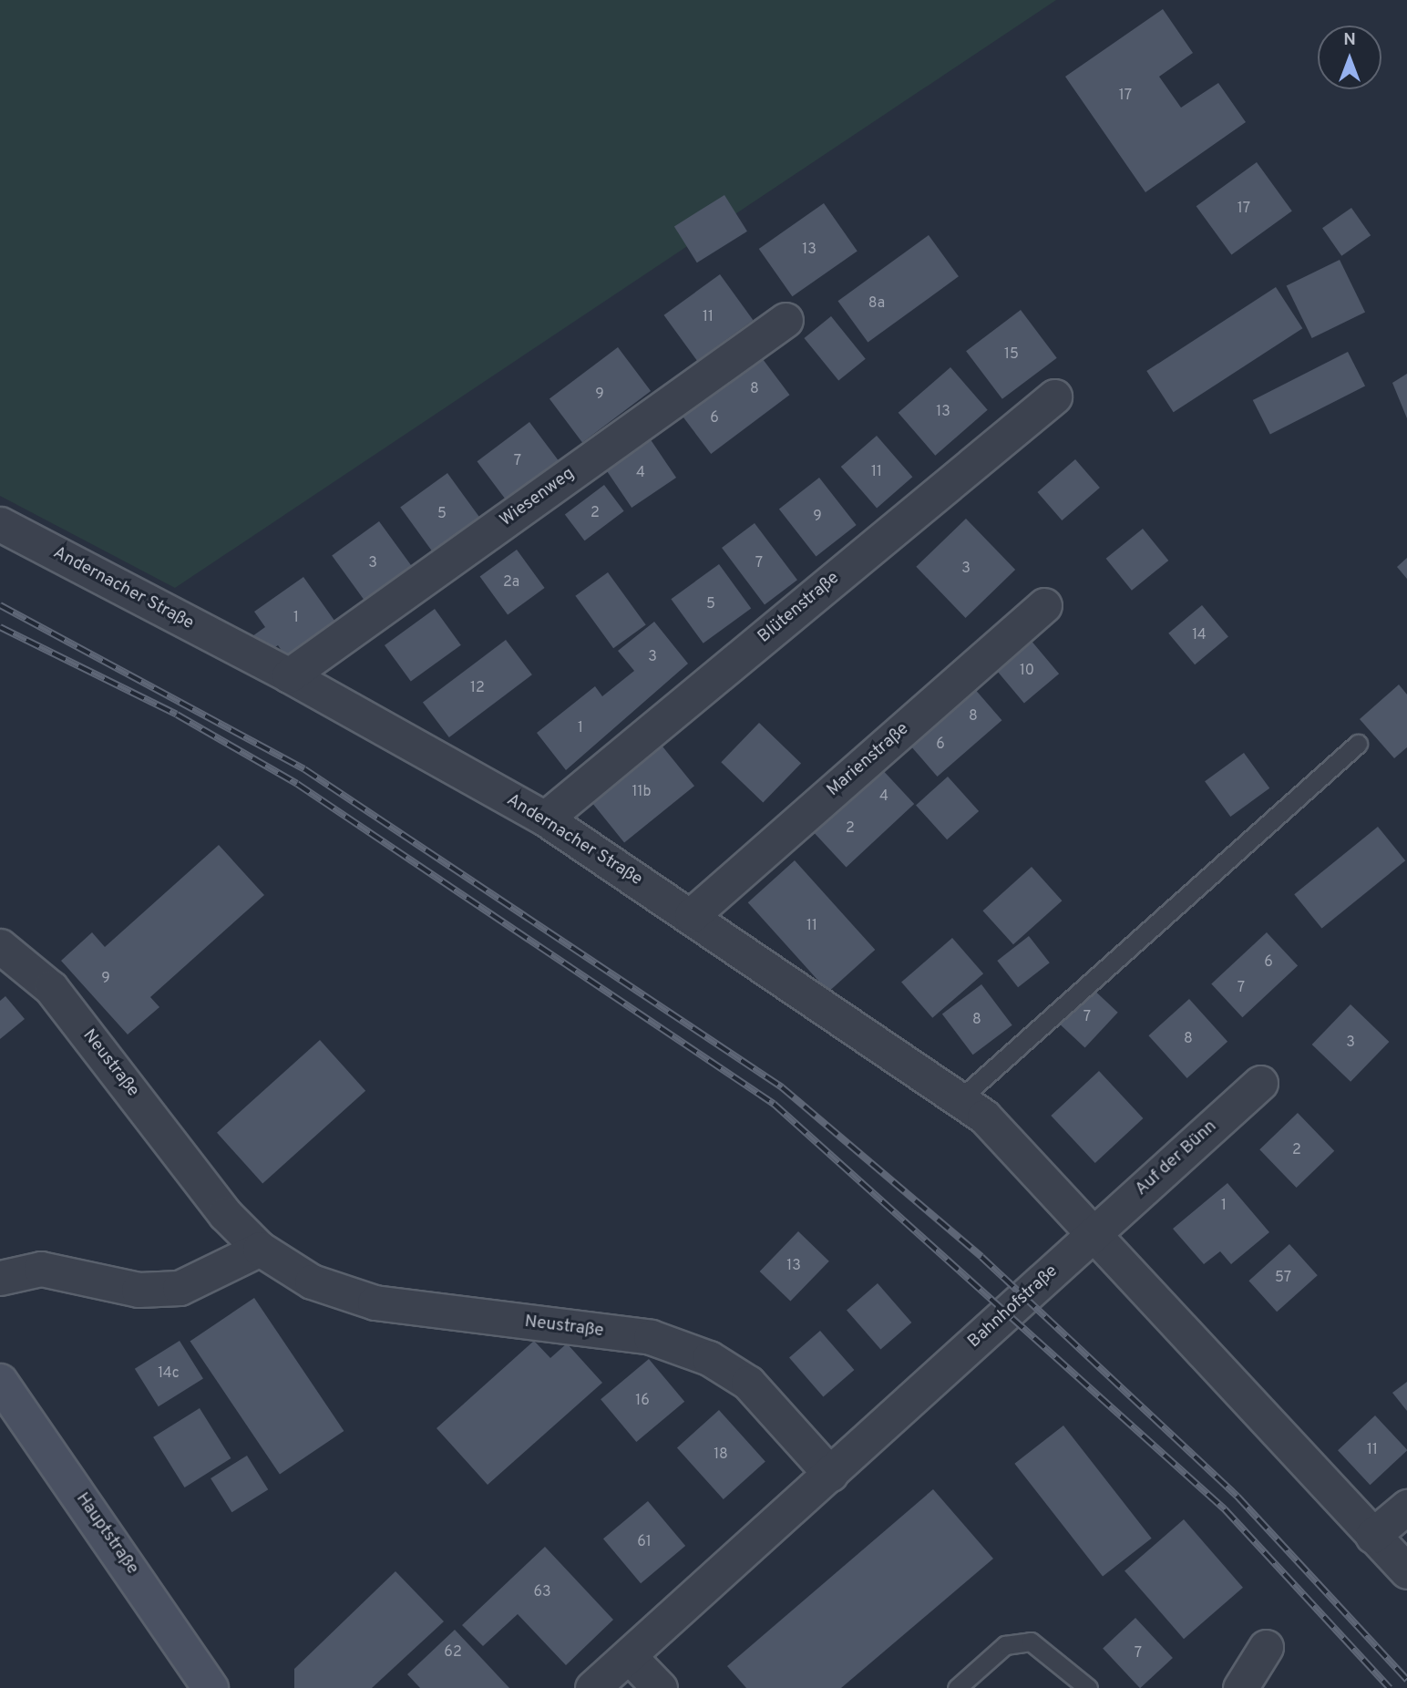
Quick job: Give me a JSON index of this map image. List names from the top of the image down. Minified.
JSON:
{"streets":{"main road":["Hauptstraße"],"street":["Wiesenweg","Andernacher Straße","Blütenstraße","Marienstraße","Neustraße","Auf der Bünn","Bahnhofstraße"]},"crossings":[["Wiesenweg","Andernacher Straße"],["Andernacher Straße","Blütenstraße"],["Andernacher Straße","Marienstraße"],["Andernacher Straße","Auf der Bünn"],["Andernacher Straße","Bahnhofstraße"],["Neustraße","Bahnhofstraße"],["Auf der Bünn","Bahnhofstraße"]],"house_numbers":["17","17","13","8a","11","15","8","9","13","6","7","11","4","2","5","9","3","7","3","2a","5","1","14","3","10","12","8","1","6","11b","4","2","11","6","9","7","7","8","8","3","2","1","13","57","14c","16","11","18","61","63","62","7"],"north":"top"}
